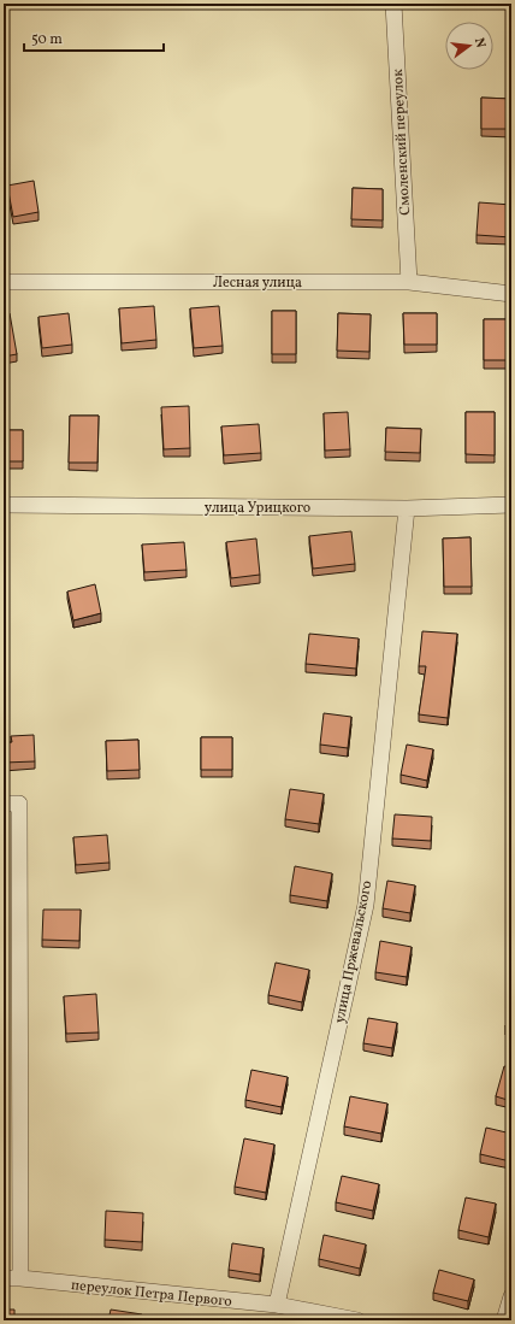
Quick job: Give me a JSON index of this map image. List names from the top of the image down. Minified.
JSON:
{"streets":{"street":["Смоленский переулок","Лесная улица","улица Урицкого","улица Пржевальского","переулок Петра Первого"]},"crossings":[["Смоленский переулок","Лесная улица"],["улица Урицкого","улица Пржевальского"],["улица Пржевальского","переулок Петра Первого"]],"scale_bar":"50 m","north":"right"}
